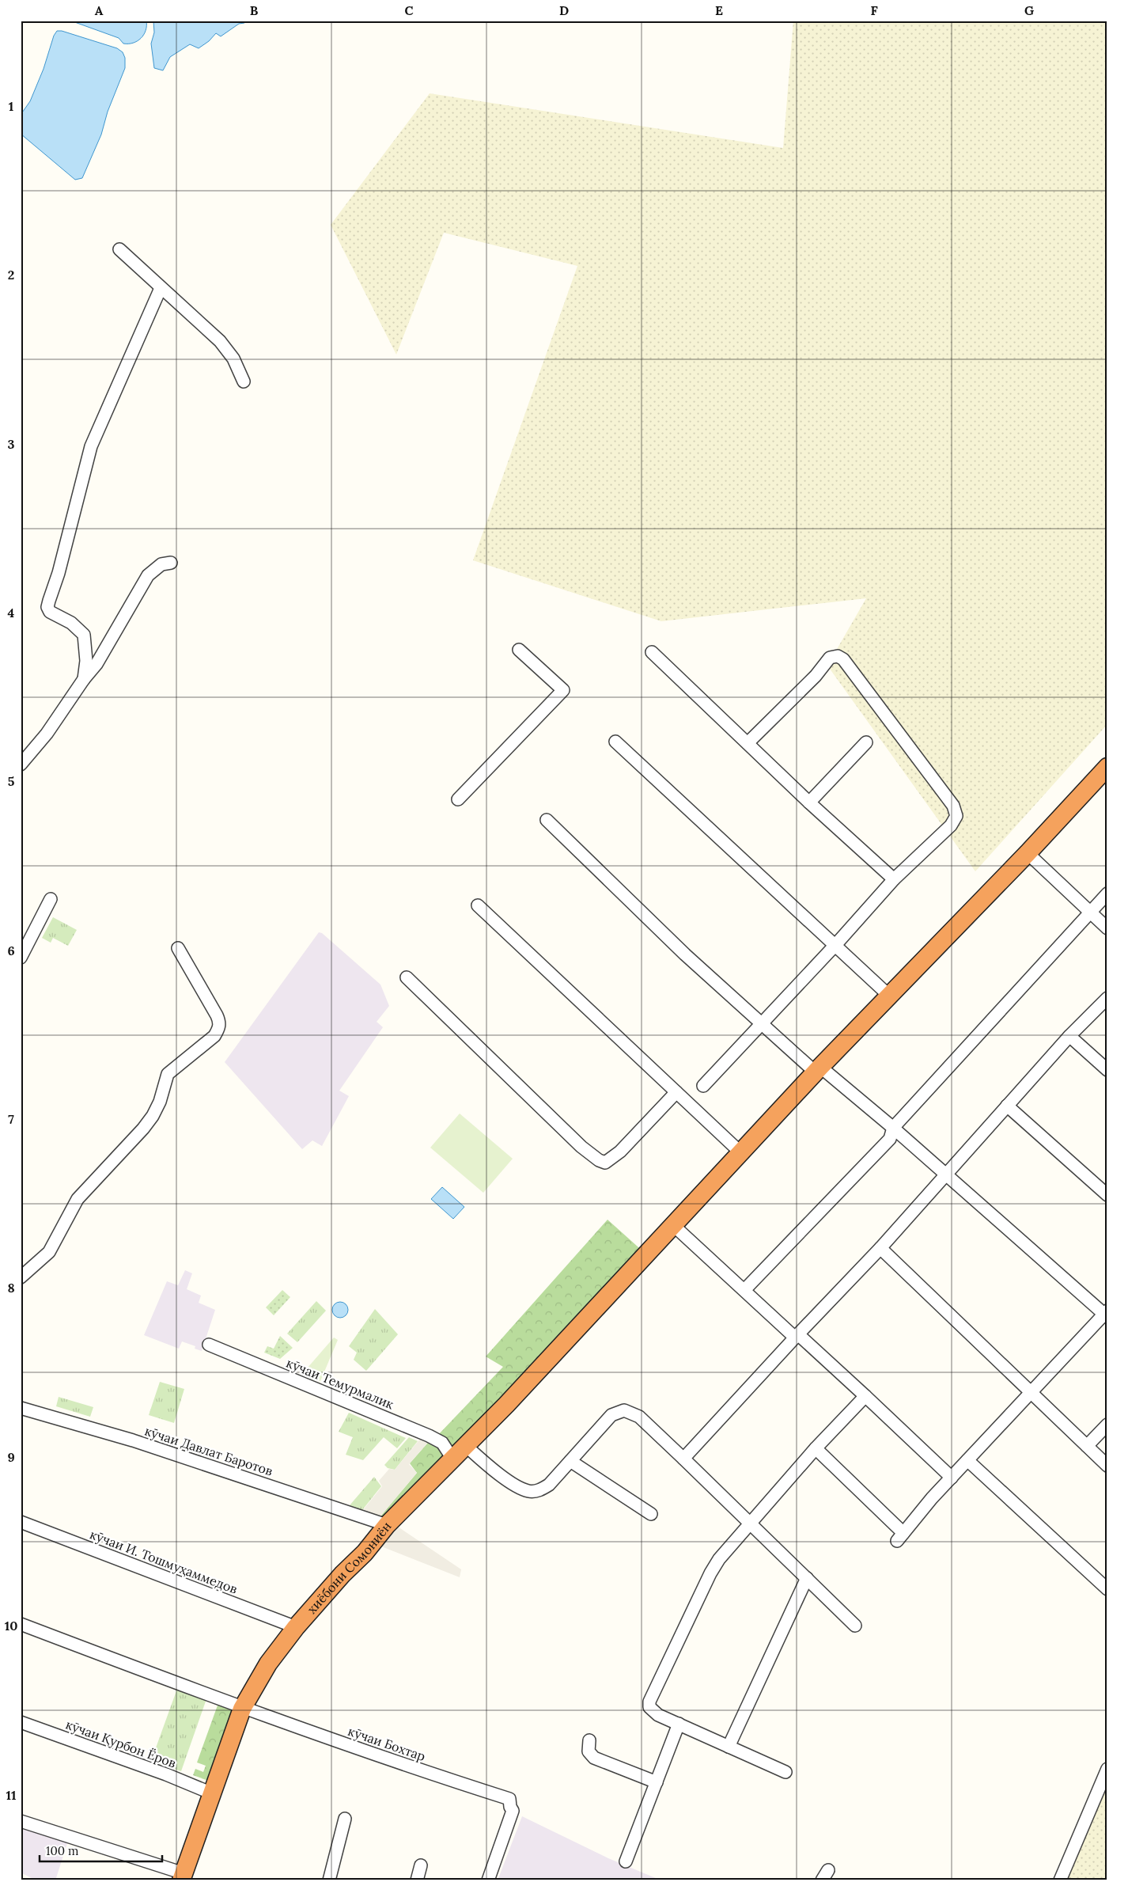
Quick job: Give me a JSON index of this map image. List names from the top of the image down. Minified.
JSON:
{"streets":{"highway":["хиёбони Сомониён"],"street":["кӯчаи Темурмалик","кӯчаи Давлат Баротов","кӯчаи И. Тошмуҳаммедов","кӯчаи Қурбон Ёров","кӯчаи Бохтар"]},"crossings":[["кӯчаи Темурмалик","хиёбони Сомониён"],["кӯчаи Давлат Баротов","хиёбони Сомониён"],["кӯчаи И. Тошмуҳаммедов","хиёбони Сомониён"],["хиёбони Сомониён","кӯчаи Қурбон Ёров"],["хиёбони Сомониён","кӯчаи Бохтар"]],"scale_bar":"100 m","grid":{"columns":["A","B","C","D","E","F","G"],"rows":["1","2","3","4","5","6","7","8","9","10","11"]}}
